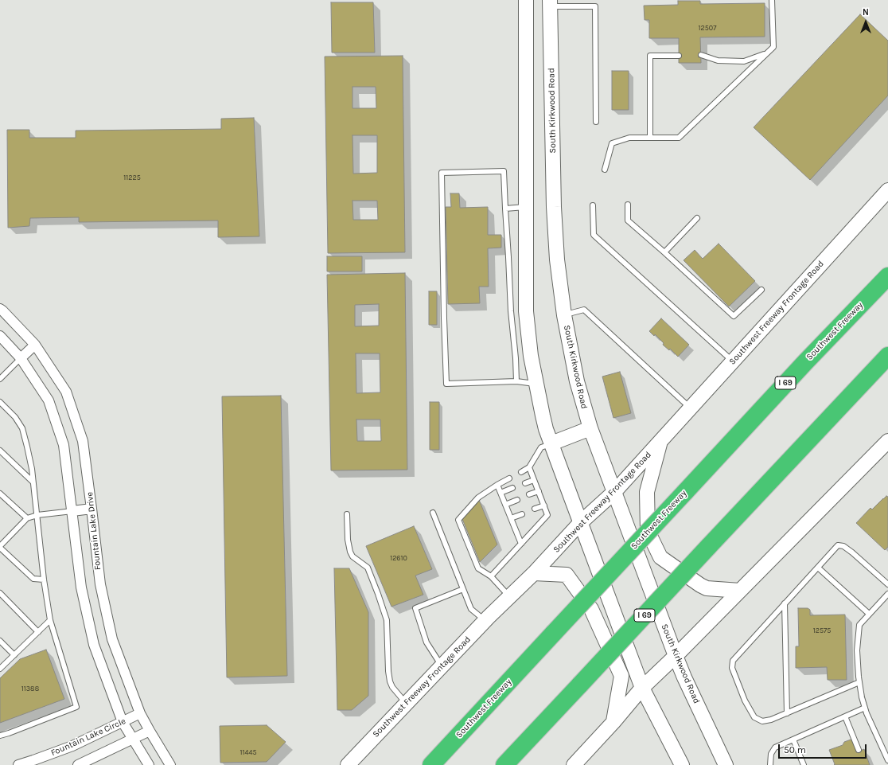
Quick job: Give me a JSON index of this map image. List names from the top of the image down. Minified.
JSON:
{"streets":{"highway":["Southwest Freeway","I 69"],"main road":["South Kirkwood Road","Southwest Freeway Frontage Road"],"street":["Fountain Lake Drive","Fountain Lake Circle"]},"crossings":[["South Kirkwood Road","Southwest Freeway Frontage Road"],["Fountain Lake Drive","Fountain Lake Circle"]],"house_numbers":["12507","11225","12610","12575","11388","11445"],"scale_bar":"50 m","north":"top"}
